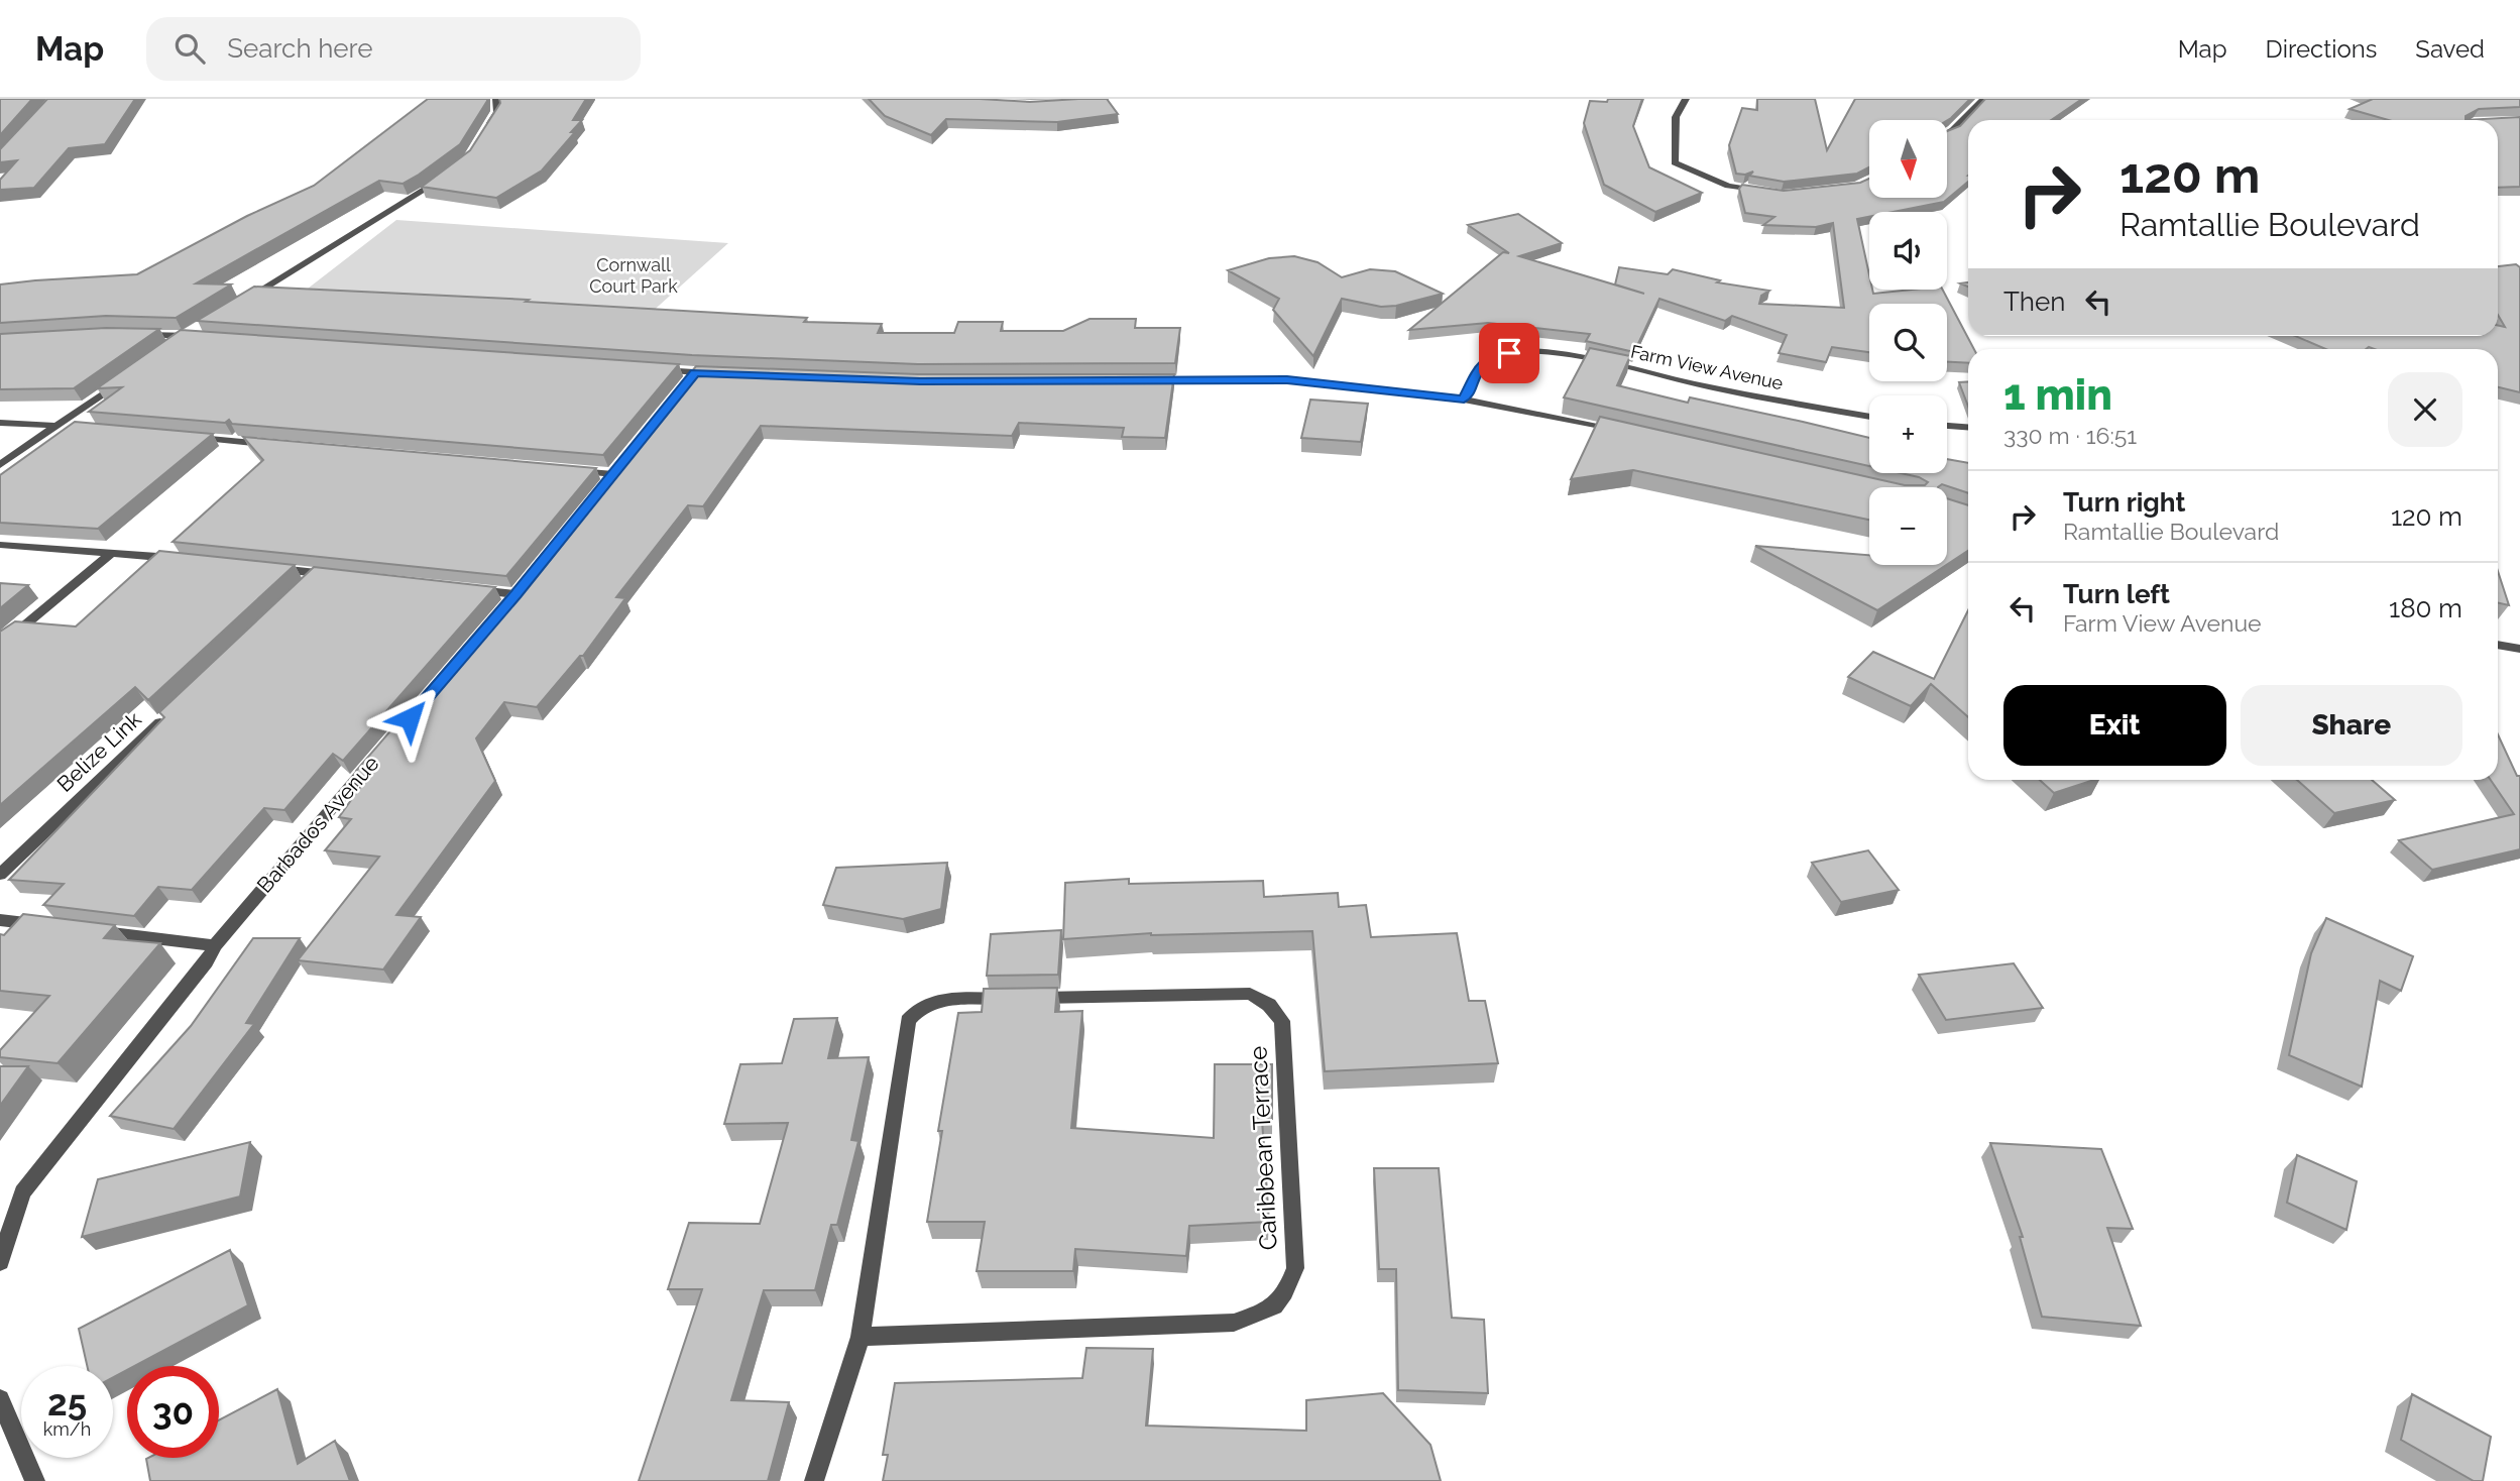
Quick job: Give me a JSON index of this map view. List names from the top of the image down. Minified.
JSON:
{"streets":{"street":["Farm View Avenue","Belize Link","Barbados Avenue","Caribbean Terrace"]},"parks":["Cornwall Court Park"],"north":"bottom","page":{"header":"Map","search":"Search here","nav":["Map","Directions","Saved"],"map_buttons":["+","−"],"turn":["120 m","Ramtallie Boulevard"],"then":"Then","heading":["1 min","330 m · 16:51"],"list":[{"name":"Turn right","note":"Ramtallie Boulevard","value":"120 m"},{"name":"Turn left","note":"Farm View Avenue","value":"180 m"}],"buttons":["Exit","Share"],"speed":"25 km/h","limit":"30"}}
